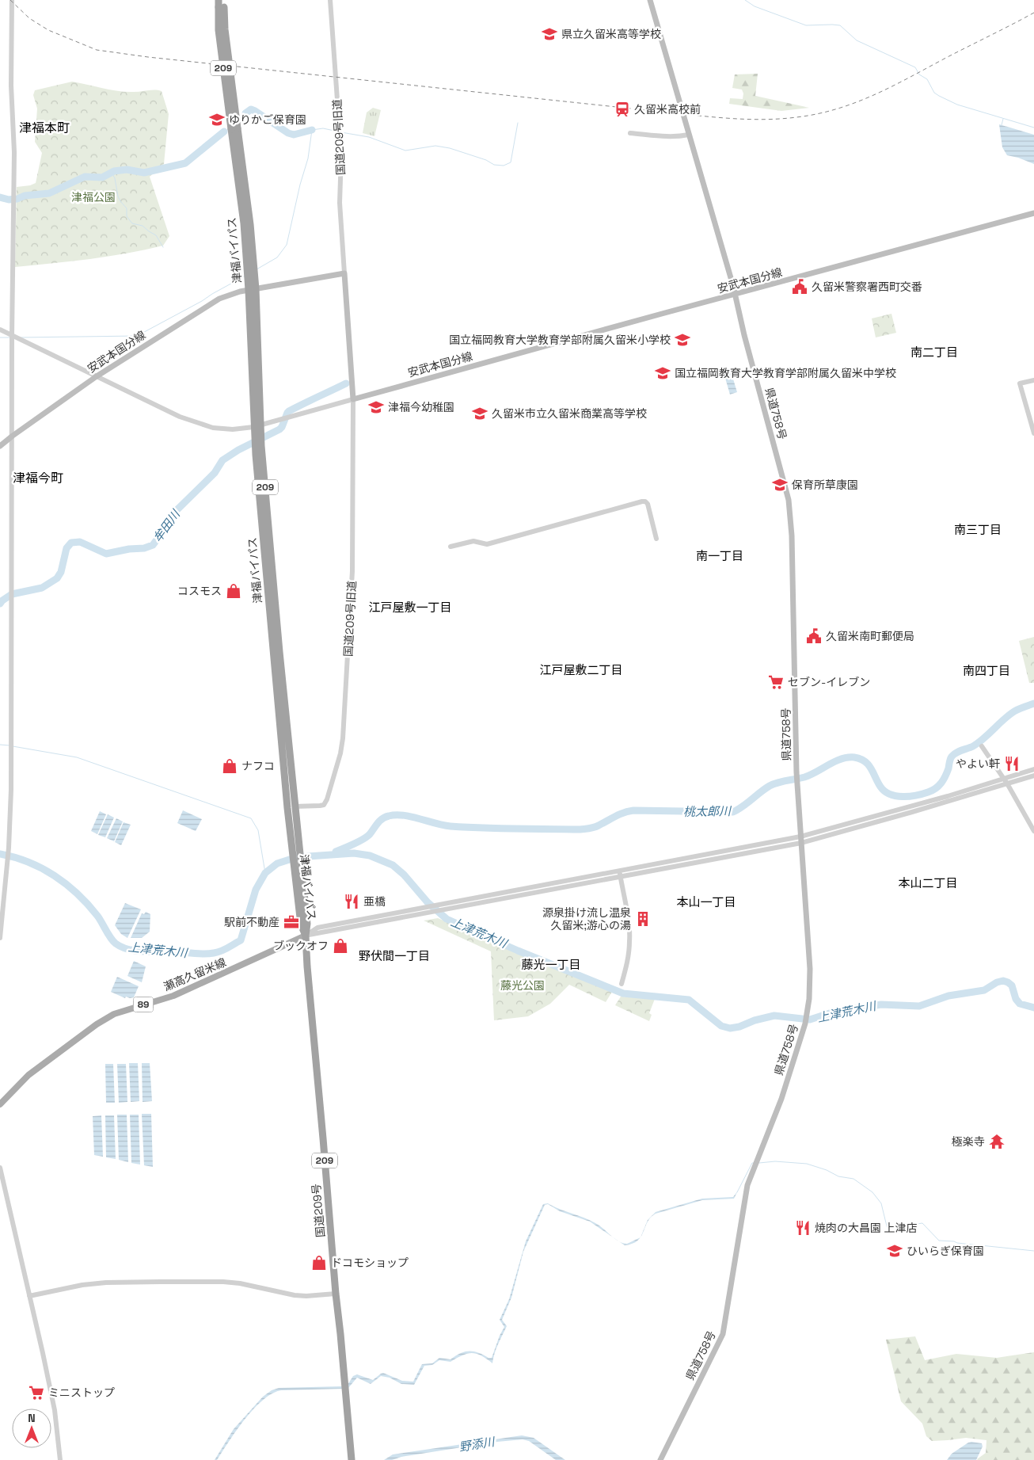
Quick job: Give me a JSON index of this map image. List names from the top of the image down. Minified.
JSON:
{"streets":{"highway":["209","津福バイパス","国道209号"],"main road":["安武本国分線","県道758号","瀬高久留米線","89"],"street":["国道209号旧道"]},"crossings":[["国道209号旧道","津福バイパス"],["国道209号旧道","安武本国分線"],["津福バイパス","安武本国分線"],["津福バイパス","瀬高久留米線"],["津福バイパス","国道209号"],["安武本国分線","県道758号"],["瀬高久留米線","国道209号"]],"districts":["津福本町","南二丁目","津福今町","南三丁目","南一丁目","江戸屋敷一丁目","江戸屋敷二丁目","南四丁目","本山二丁目","本山一丁目","野伏間一丁目","藤光一丁目"],"water":["牟田川","桃太郎川","上津荒木川","野添川"],"parks":["津福公園","藤光公園"],"places":{"school or university":["県立久留米高等学校","ゆりかご保育園","国立福岡教育大学教育学部附属久留米小学校","国立福岡教育大学教育学部附属久留米中学校","津福今幼稚園","久留米市立久留米商業高等学校","保育所草康園","ひいらぎ保育園"],"station":["久留米高校前"],"public building":["久留米警察署西町交番","久留米南町郵便局"],"shop":["コスモス","ナフコ","ブックオフ","ドコモショップ"],"supermarket":["セブン-イレブン","ミニストップ"],"restaurant":["やよい軒","亜橋","焼肉の大昌園 上津店"],"building":["源泉掛け流し温泉 久留米;游心の湯"],"office":["駅前不動産"],"temple":["極楽寺"]},"north":"top"}
